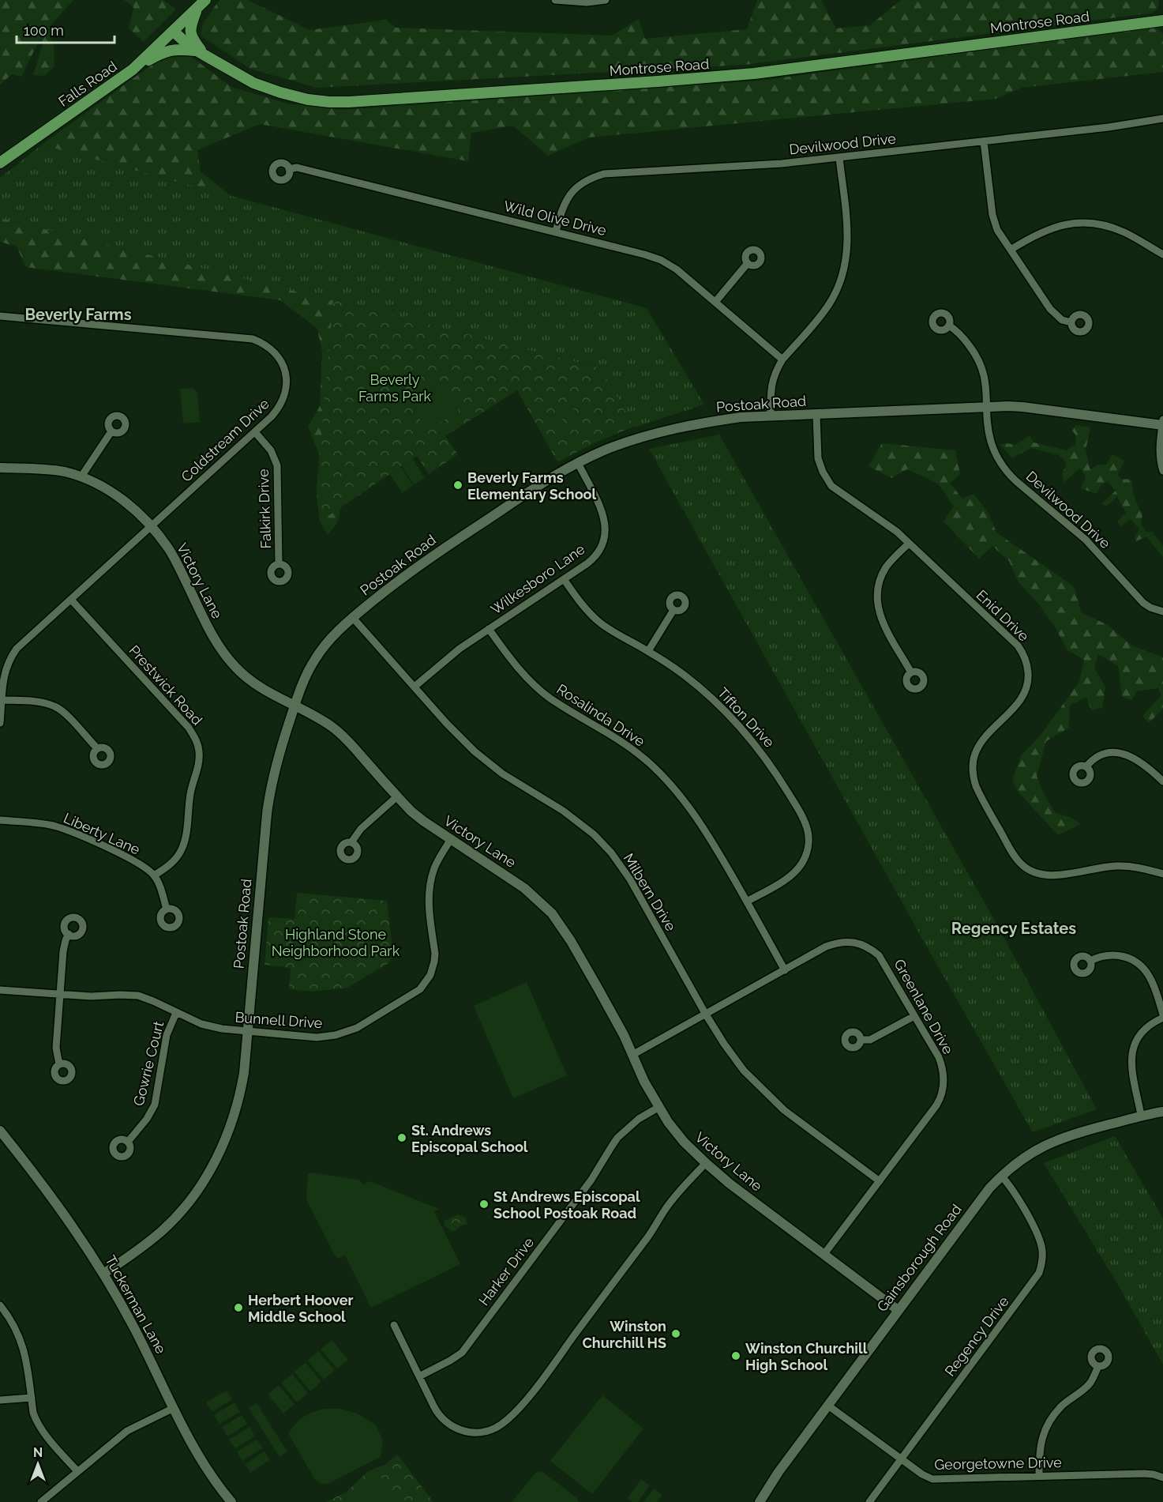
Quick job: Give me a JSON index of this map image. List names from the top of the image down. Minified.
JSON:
{"streets":{"main road":["Montrose Road","Falls Road"],"street":["Devilwood Drive","Wild Olive Drive","Postoak Road","Coldstream Drive","Falkirk Drive","Wilkesboro Lane","Victory Lane","Enid Drive","Prestwick Road","Rosalinda Drive","Tifton Drive","Liberty Lane","Milbern Drive","Greenlane Drive","Bunnell Drive","Gowrie Court","Gainsborough Road","Harker Drive","Tuckerman Lane","Regency Drive","Georgetowne Drive"]},"crossings":[["Montrose Road","Falls Road"],["Devilwood Drive","Wild Olive Drive"],["Devilwood Drive","Postoak Road"],["Postoak Road","Wilkesboro Lane"],["Postoak Road","Victory Lane"],["Postoak Road","Enid Drive"],["Postoak Road","Milbern Drive"],["Postoak Road","Bunnell Drive"],["Postoak Road","Tuckerman Lane"],["Coldstream Drive","Falkirk Drive"],["Coldstream Drive","Victory Lane"],["Coldstream Drive","Prestwick Road"],["Wilkesboro Lane","Rosalinda Drive"],["Wilkesboro Lane","Tifton Drive"],["Wilkesboro Lane","Milbern Drive"],["Victory Lane","Greenlane Drive"],["Victory Lane","Bunnell Drive"],["Victory Lane","Gainsborough Road"],["Victory Lane","Harker Drive"],["Prestwick Road","Liberty Lane"],["Rosalinda Drive","Tifton Drive"],["Rosalinda Drive","Greenlane Drive"],["Milbern Drive","Greenlane Drive"],["Bunnell Drive","Gowrie Court"],["Gainsborough Road","Regency Drive"],["Gainsborough Road","Georgetowne Drive"],["Regency Drive","Georgetowne Drive"]],"districts":["Beverly Farms","Regency Estates"],"parks":["Beverly Farms Park","Highland Stone Neighborhood Park"],"places":["Beverly Farms Elementary School","St. Andrews Episcopal School","St Andrews Episcopal School Postoak Road","Herbert Hoover Middle School","Winston Churchill HS","Winston Churchill High School"],"scale_bar":"100 m","north":"top"}
